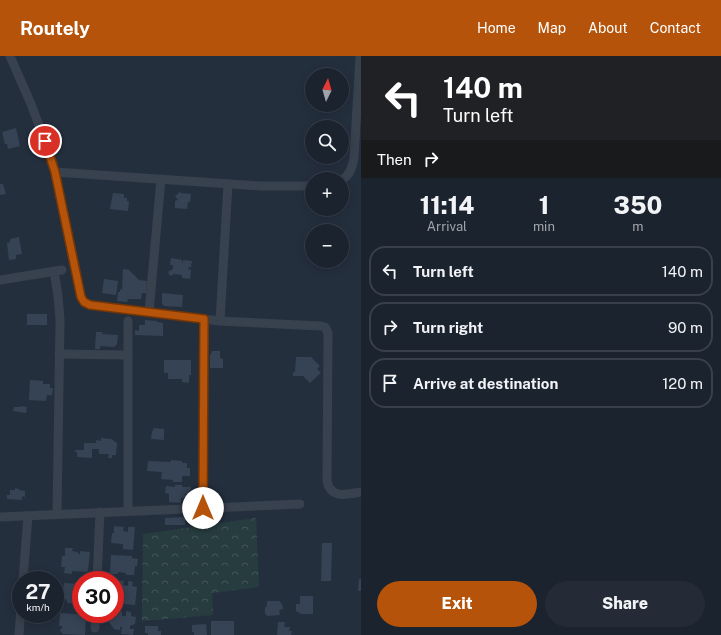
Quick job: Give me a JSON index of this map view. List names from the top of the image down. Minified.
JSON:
{"north":"top","page":{"header":"Routely","nav":["Home","Map","About","Contact"],"turn":["140 m","Turn left"],"map_buttons":["+","−"],"then":"Then","eta":["11:14","Arrival","1","min","350","m"],"list":[{"name":"Turn left","value":"140 m"},{"name":"Turn right","value":"90 m"},{"name":"Arrive at destination","value":"120 m"}],"speed":"27 km/h","limit":"30","buttons":["Exit","Share"]}}
